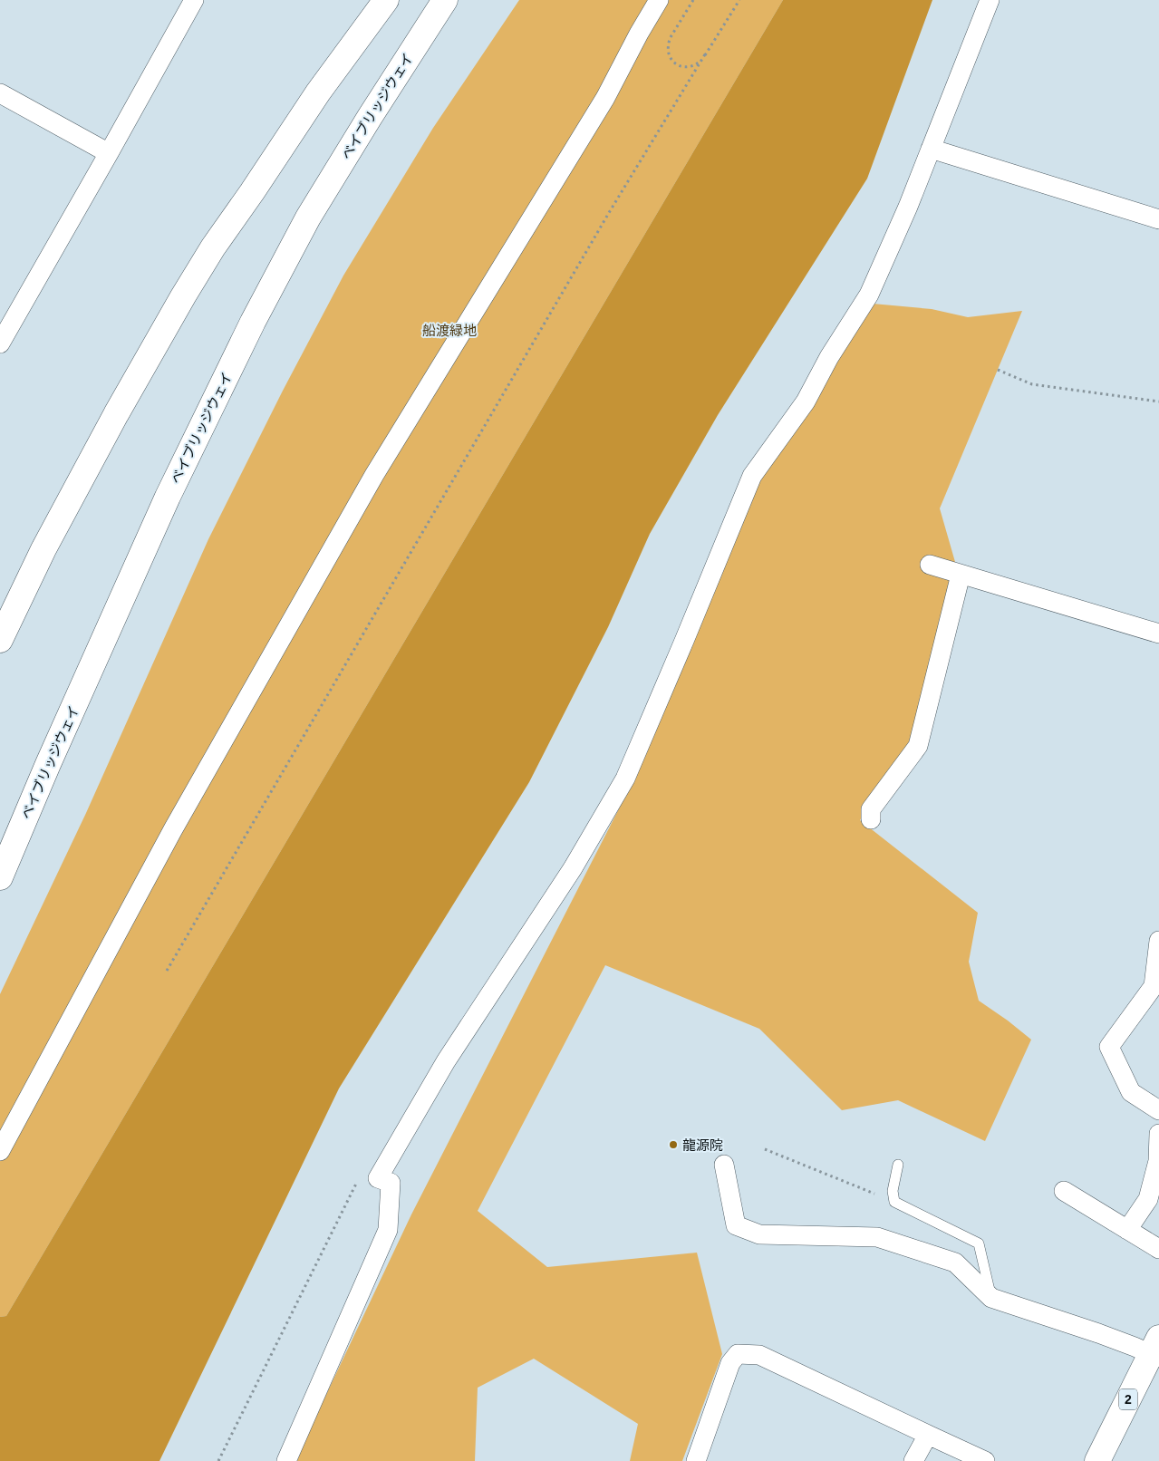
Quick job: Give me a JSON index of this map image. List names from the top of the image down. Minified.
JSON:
{"streets":{"street":["ベイブリッジウェイ","2"]},"parks":["船渡緑地"],"places":["龍源院"]}
